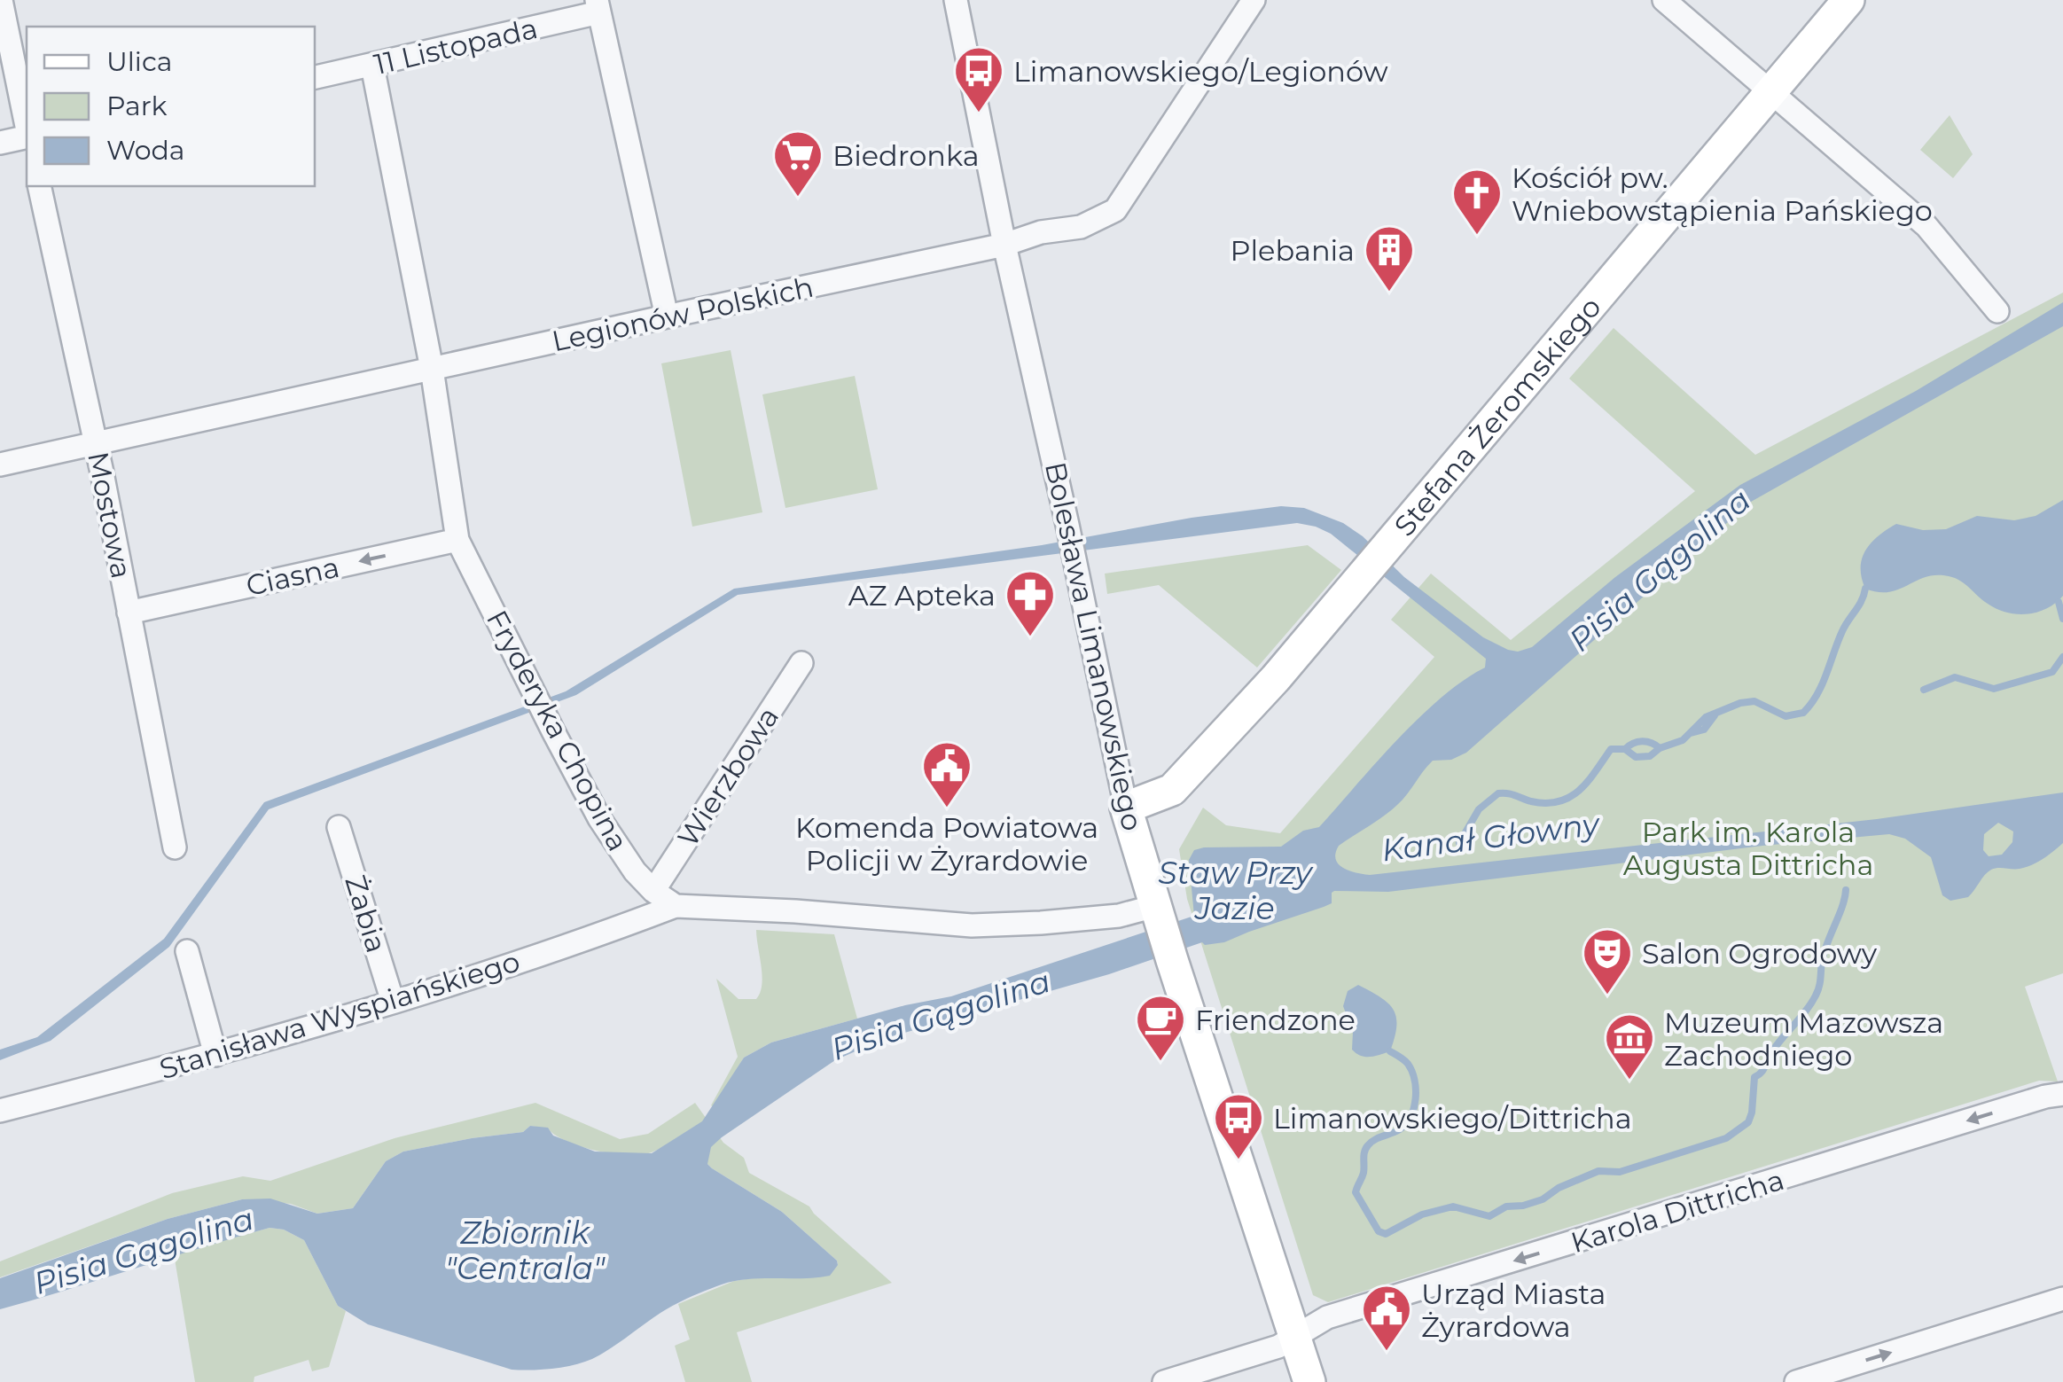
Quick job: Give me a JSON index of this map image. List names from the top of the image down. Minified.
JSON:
{"streets":{"street":["11 Listopada","Legionów Polskich","Stefana Żeromskiego","Mostowa","Ciasna","Bolesława Limanowskiego","Fryderyka Chopina","Wierzbowa","Żabia","Stanisława Wyspiańskiego","Karola Dittricha"]},"crossings":[["11 Listopada","Fryderyka Chopina"],["Legionów Polskich","Mostowa"],["Legionów Polskich","Bolesława Limanowskiego"],["Legionów Polskich","Fryderyka Chopina"],["Stefana Żeromskiego","Bolesława Limanowskiego"],["Mostowa","Ciasna"],["Ciasna","Fryderyka Chopina"],["Bolesława Limanowskiego","Karola Dittricha"],["Fryderyka Chopina","Wierzbowa"],["Fryderyka Chopina","Stanisława Wyspiańskiego"],["Żabia","Stanisława Wyspiańskiego"]],"one_way":["Ciasna","Karola Dittricha"],"water":["Pisia Gągolina","Kanał Głowny","Staw Przy Jazie","Zbiornik \"Centrala\""],"parks":["Park im. Karola Augusta Dittricha"],"places":{"bus stop":["Limanowskiego/Legionów","Limanowskiego/Dittricha"],"supermarket":["Biedronka"],"church":["Kościół pw. Wniebowstąpienia Pańskiego"],"building":["Plebania"],"pharmacy":["AZ Apteka"],"public building":["Komenda Powiatowa Policji w Żyrardowie","Urząd Miasta Żyrardowa"],"theatre":["Salon Ogrodowy"],"cafe":["Friendzone"],"museum":["Muzeum Mazowsza Zachodniego"]},"legend":["Ulica","Park","Woda"]}
